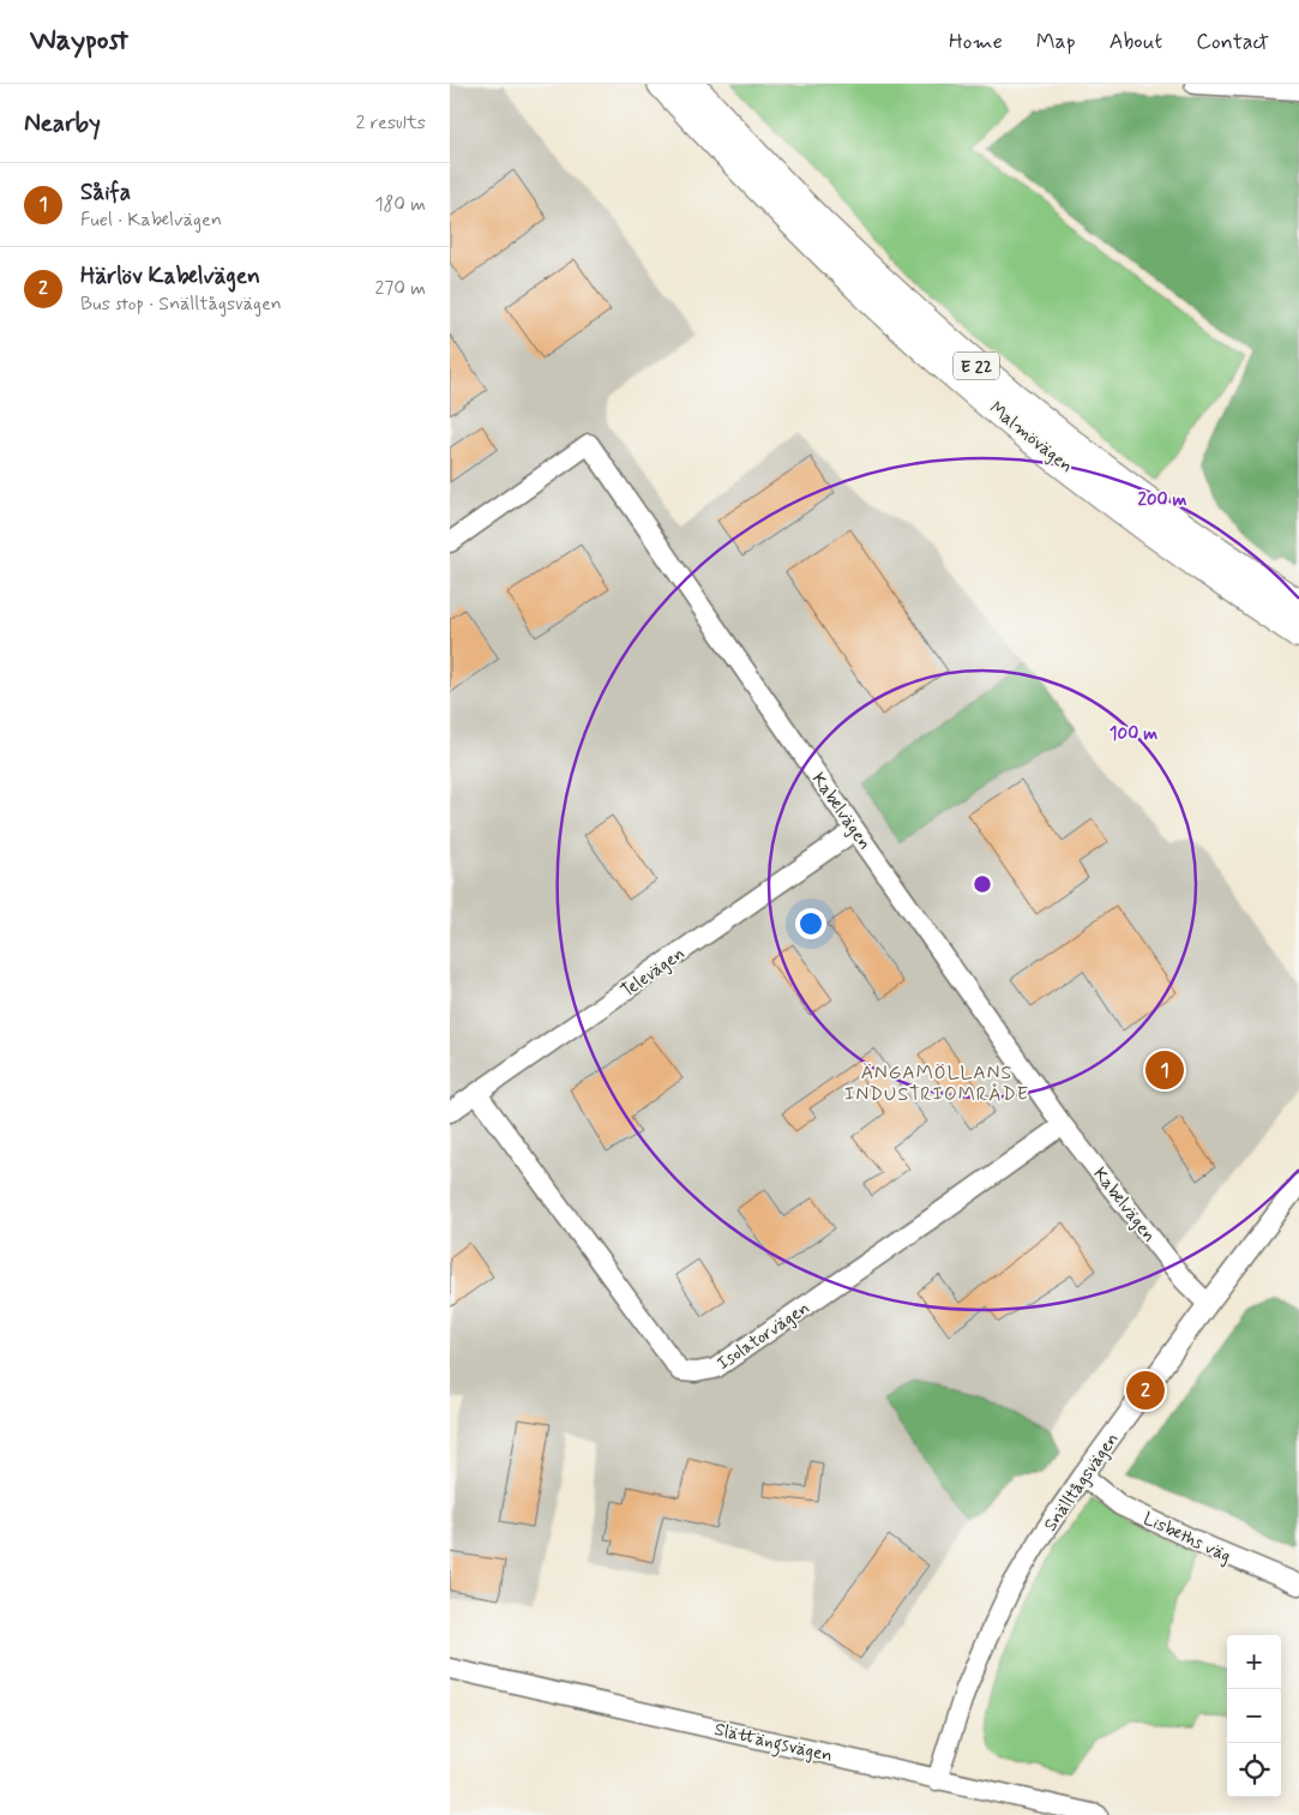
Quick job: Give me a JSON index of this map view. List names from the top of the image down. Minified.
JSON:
{"streets":{"highway":["E 22","Malmövägen"],"street":["Kabelvägen","Televägen","Isolatorvägen","Snälltågsvägen","Lisbeths väg","Slättängsvägen"]},"crossings":[["Kabelvägen","Televägen"],["Kabelvägen","Isolatorvägen"],["Kabelvägen","Snälltågsvägen"],["Televägen","Isolatorvägen"],["Snälltågsvägen","Lisbeths väg"],["Snälltågsvägen","Slättängsvägen"]],"districts":["ÄNGAMÖLLANS INDUSTRIOMRÅDE"],"page":{"header":"Waypost","nav":["Home","Map","About","Contact"],"heading":["Nearby","2 results"],"list":[{"mark":"1","name":"Såifa","note":"Fuel · Kabelvägen","value":"180 m"},{"mark":"2","name":"Härlöv Kabelvägen","note":"Bus stop · Snälltågsvägen","value":"270 m"}],"pins":["1","2"],"map_buttons":["+","−"]},"rings":["200 m","100 m"]}
